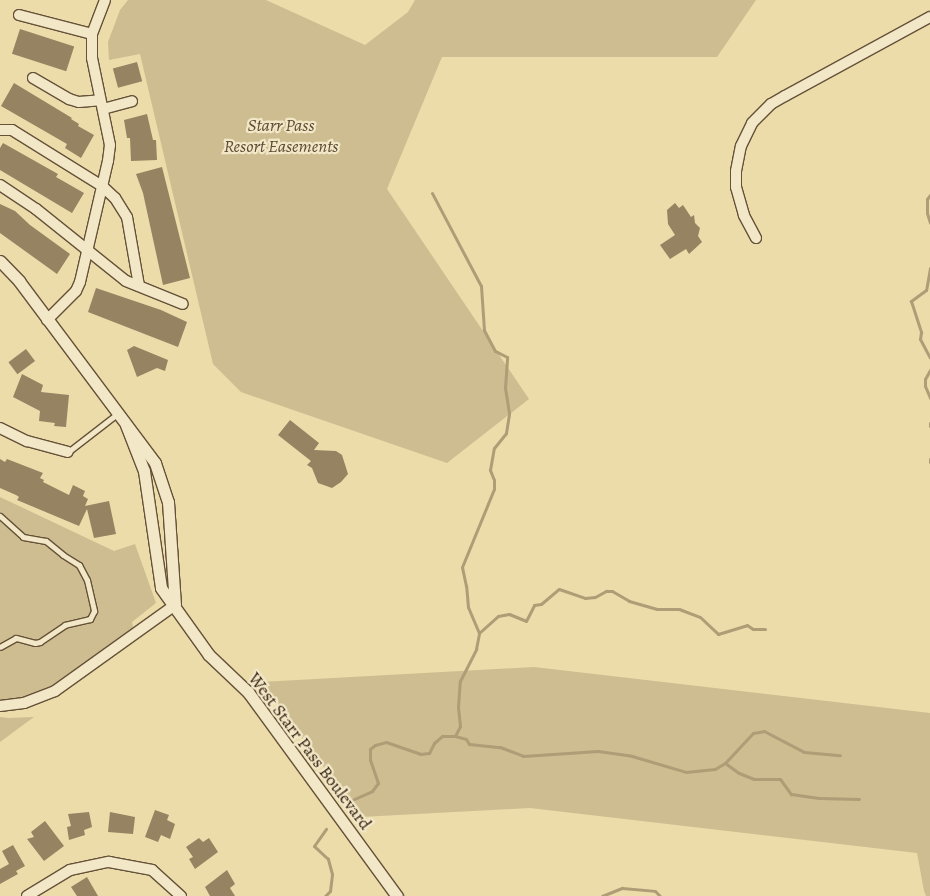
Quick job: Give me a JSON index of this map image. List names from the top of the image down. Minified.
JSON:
{"streets":{"street":["West Starr Pass Boulevard"]},"parks":["Starr Pass Resort Easements"]}
